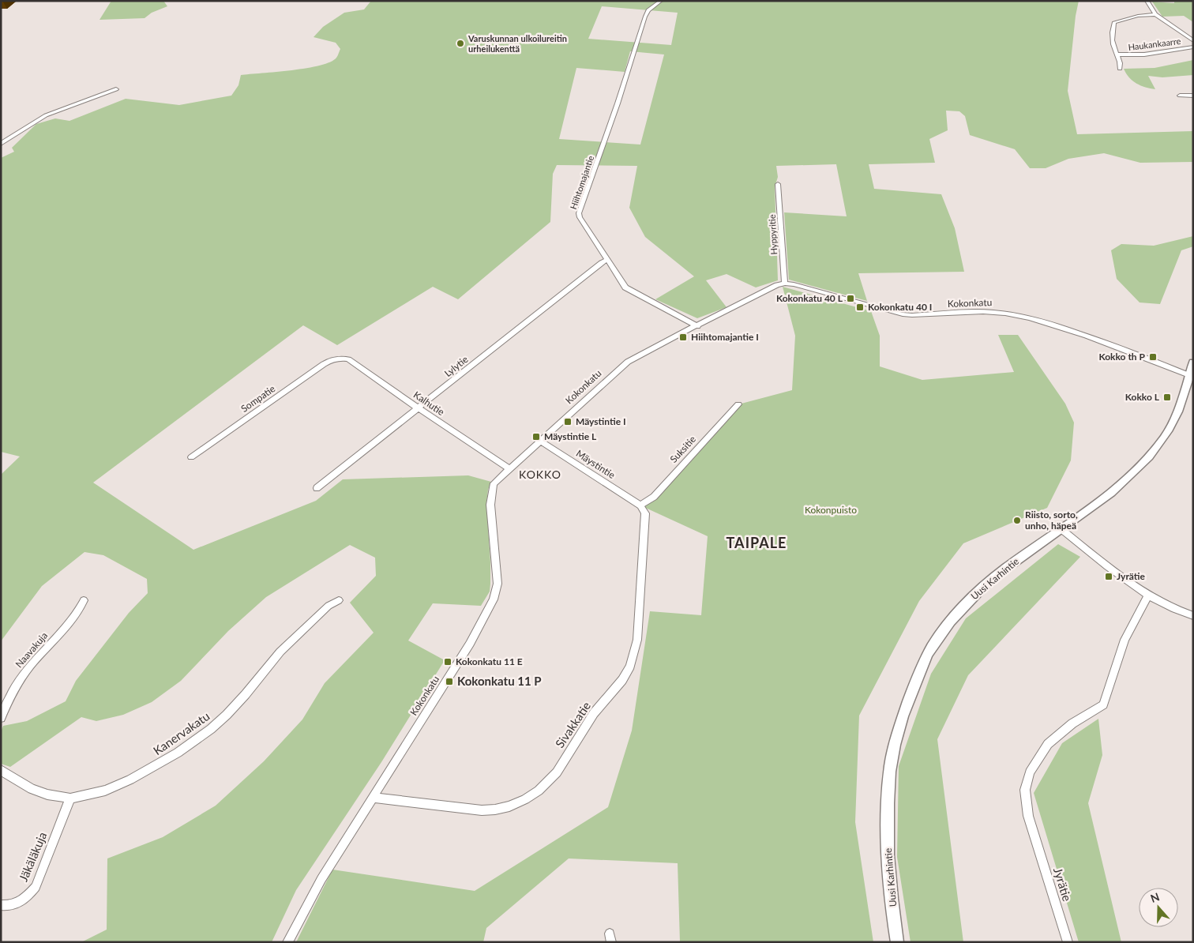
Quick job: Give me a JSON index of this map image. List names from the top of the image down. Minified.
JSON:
{"streets":{"street":["Haukankaarre","Hiihtomajantie","Hyppyritie","Kokonkatu","Lylytie","Sompatie","Kalhutie","Suksitie","Mäystintie","Uusi Karhintie","Naavakuja","Sivakkatie","Kanervakatu","Jäkäläkuja","Jyrätie"]},"crossings":[["Hiihtomajantie","Kokonkatu"],["Hiihtomajantie","Lylytie"],["Hyppyritie","Kokonkatu"],["Kokonkatu","Kalhutie"],["Kokonkatu","Mäystintie"],["Kokonkatu","Uusi Karhintie"],["Kokonkatu","Sivakkatie"],["Lylytie","Kalhutie"],["Sompatie","Kalhutie"],["Suksitie","Mäystintie"],["Suksitie","Sivakkatie"],["Mäystintie","Sivakkatie"],["Kanervakatu","Jäkäläkuja"]],"districts":["KOKKO","TAIPALE"],"parks":["Kokonpuisto"],"places":{"other":["Varuskunnan ulkoilureitin urheilukenttä","Riisto, sorto, unho, häpeä"],"transit":["Kokonkatu 40 L","Kokonkatu 40 I","Hiihtomajantie I","Kokko th P","Kokko L","Mäystintie I","Mäystintie L","Jyrätie","Kokonkatu 11 E","Kokonkatu 11 P"]},"north":"top"}
